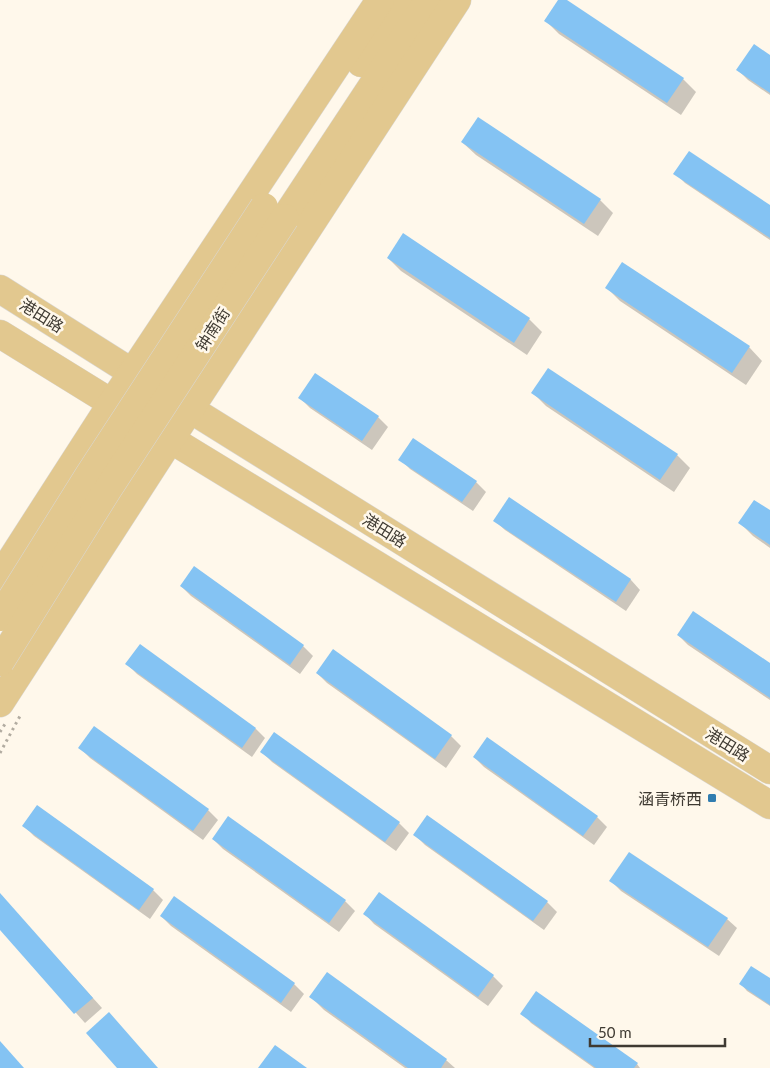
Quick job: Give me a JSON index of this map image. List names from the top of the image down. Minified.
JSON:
{"streets":{"main road":["港田路","钟南街"]},"places":{"transit":["涵青桥西"]},"scale_bar":"50 m"}
